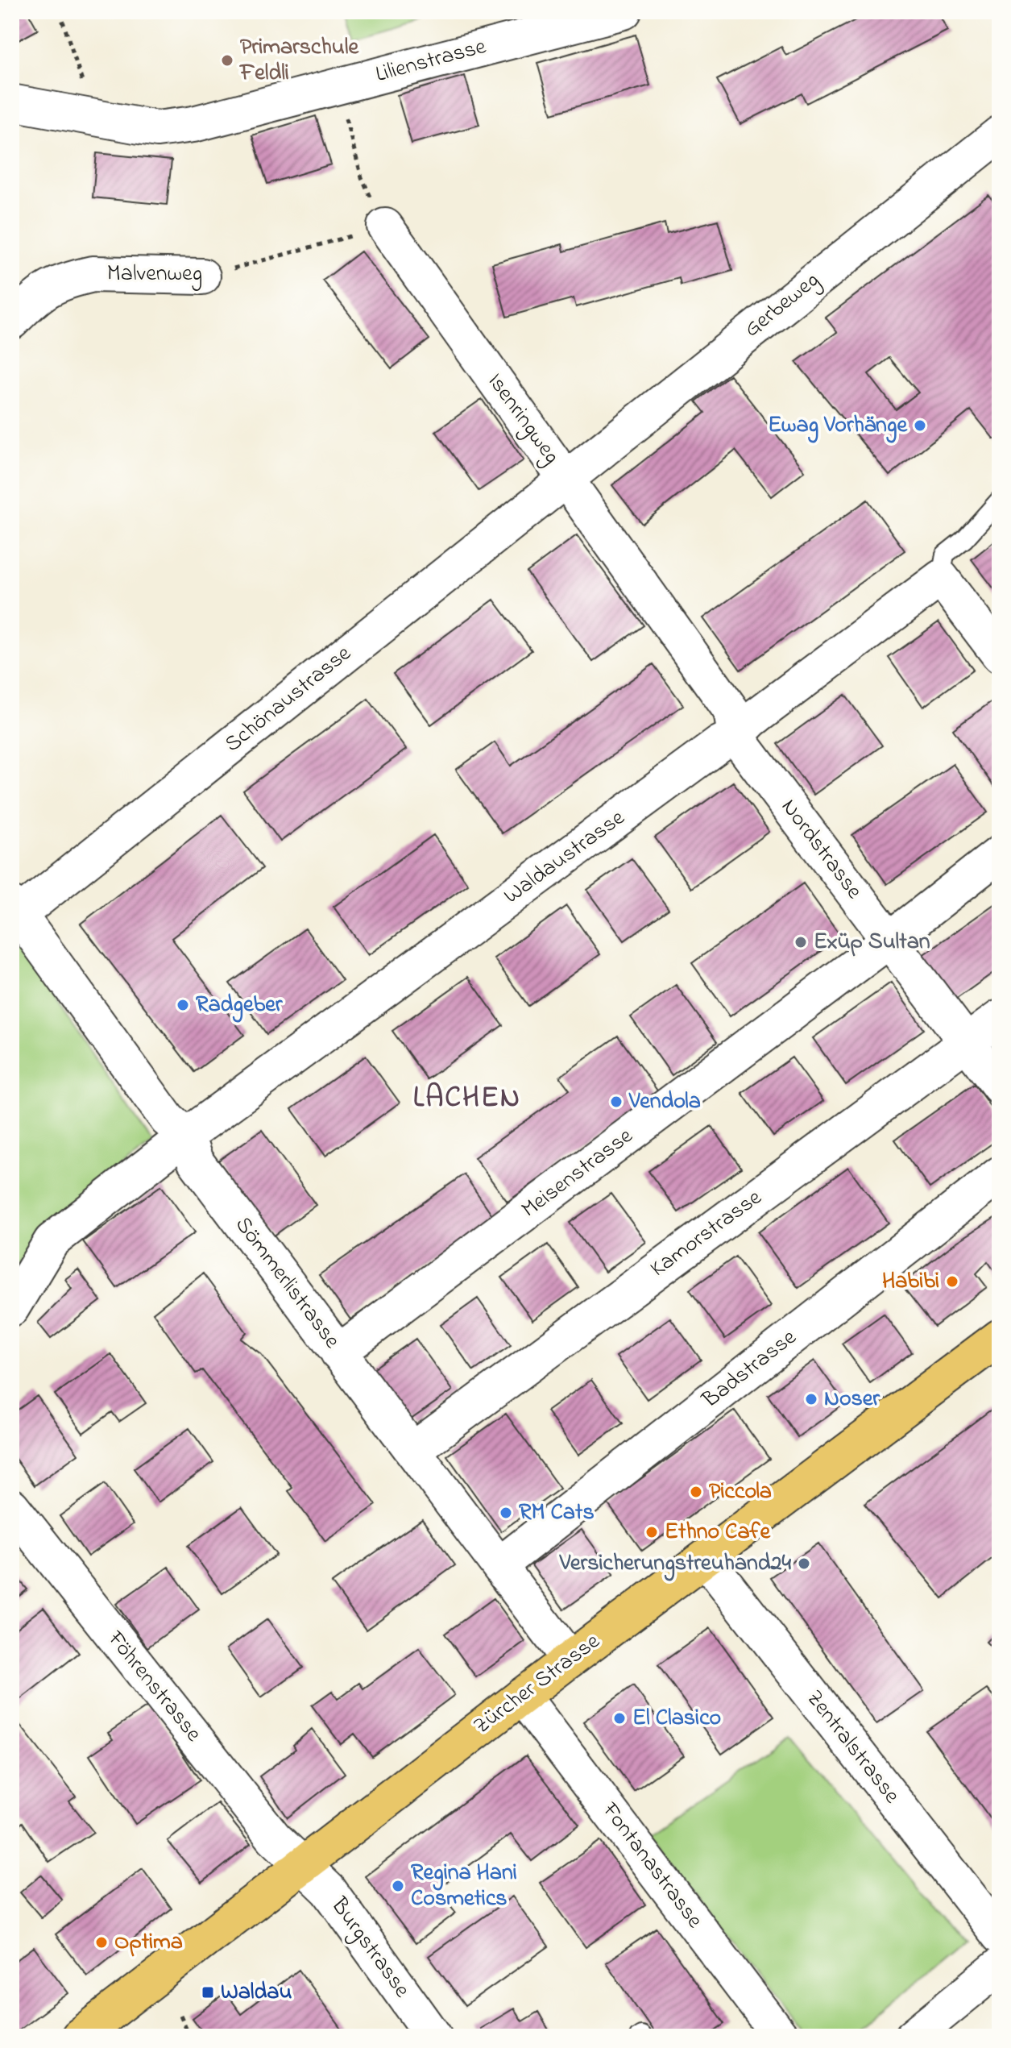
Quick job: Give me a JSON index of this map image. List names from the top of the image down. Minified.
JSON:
{"streets":{"main road":["Zürcher Strasse"],"street":["Lilienstrasse","Malvenweg","Gerbeweg","Isenringweg","Schönaustrasse","Nordstrasse","Waldaustrasse","Meisenstrasse","Kamorstrasse","Sömmerlistrasse","Badstrasse","Föhrenstrasse","Zentralstrasse","Fontanastrasse","Burgstrasse"]},"crossings":[["Malvenweg","Isenringweg"],["Gerbeweg","Isenringweg"],["Gerbeweg","Schönaustrasse"],["Isenringweg","Schönaustrasse"],["Isenringweg","Nordstrasse"],["Isenringweg","Waldaustrasse"],["Schönaustrasse","Sömmerlistrasse"],["Nordstrasse","Waldaustrasse"],["Nordstrasse","Meisenstrasse"],["Nordstrasse","Kamorstrasse"],["Waldaustrasse","Sömmerlistrasse"],["Meisenstrasse","Sömmerlistrasse"],["Kamorstrasse","Sömmerlistrasse"],["Sömmerlistrasse","Badstrasse"],["Sömmerlistrasse","Zürcher Strasse"],["Zürcher Strasse","Föhrenstrasse"],["Zürcher Strasse","Zentralstrasse"],["Zürcher Strasse","Fontanastrasse"],["Zürcher Strasse","Burgstrasse"],["Föhrenstrasse","Burgstrasse"]],"districts":["LACHEN"],"places":{"other":["Primarschule Feldli","Ewag Vorhänge","Exüp Sultan","Radgeber","Vendola","Habibi","Noser","Piccola","RM Cats","Ethno Cafe","Versicherungstreuhand24","El Clasico","Regina Hani Cosmetics","Optima"],"transit":["Waldau"]}}
